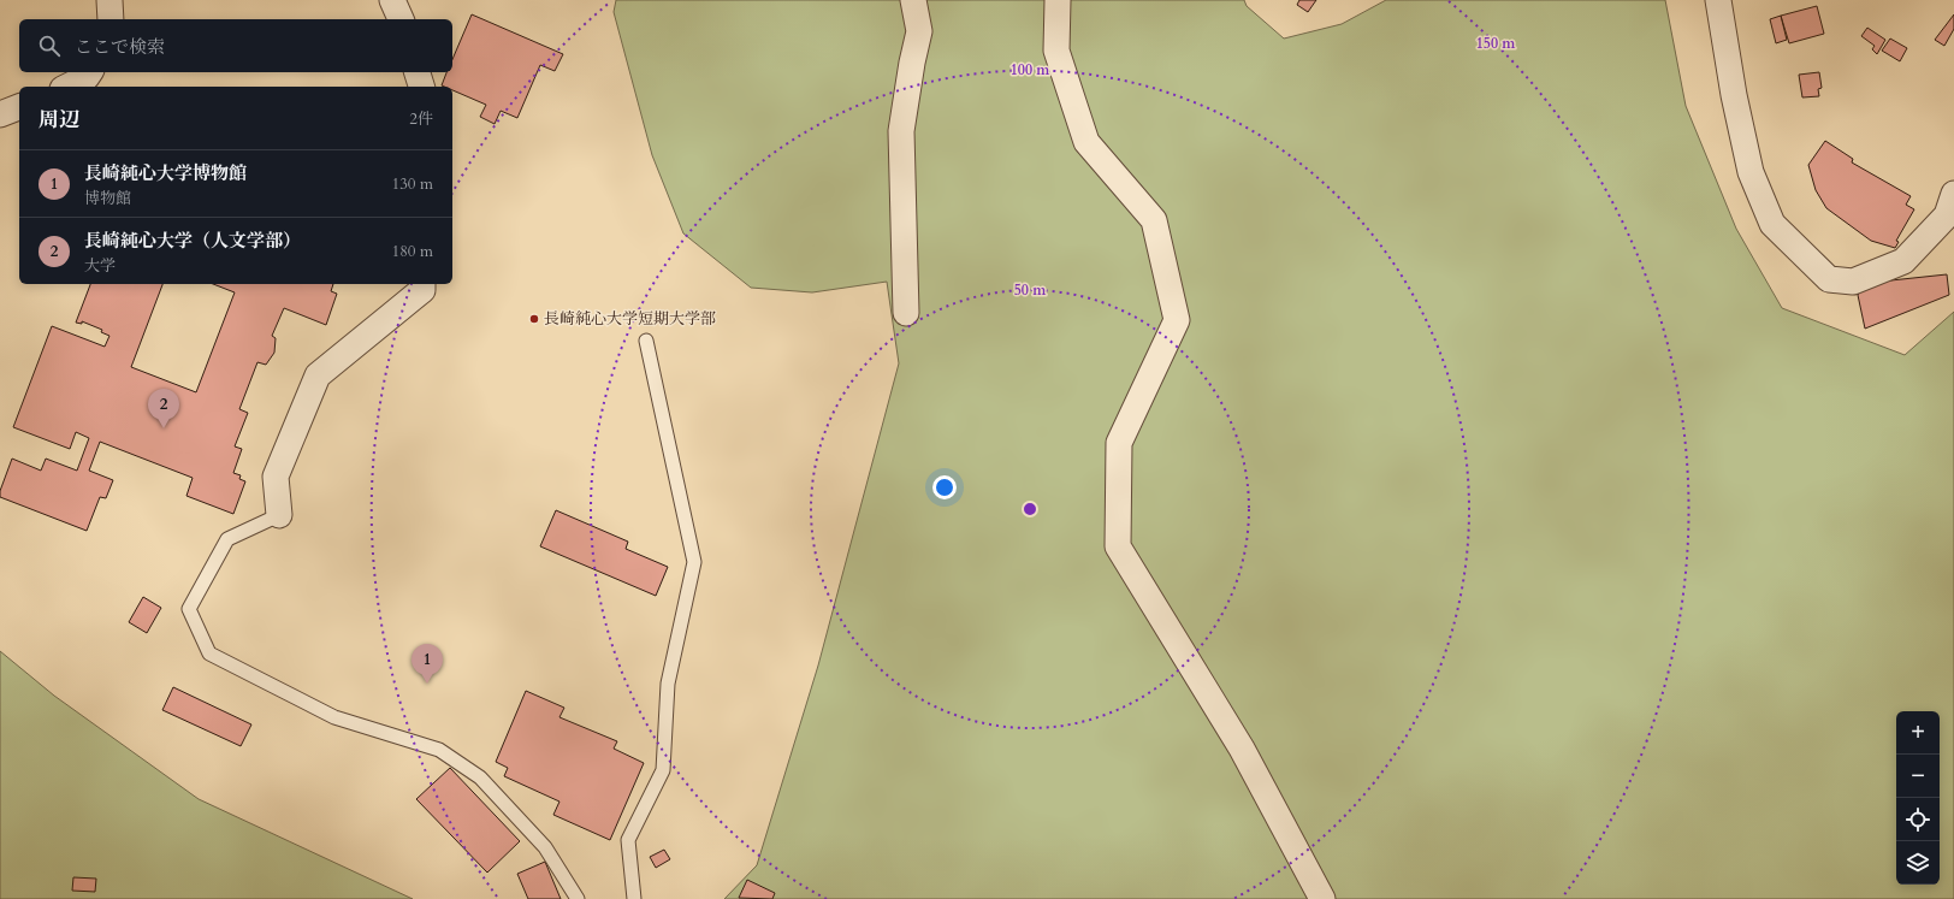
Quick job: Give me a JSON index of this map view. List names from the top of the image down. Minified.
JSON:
{"places":["長崎純心大学短期大学部"],"page":{"search":"ここで検索","heading":["周辺","2件"],"list":[{"mark":"1","name":"長崎純心大学博物館","note":"博物館","value":"130 m"},{"mark":"2","name":"長崎純心大学（人文学部）","note":"大学","value":"180 m"}],"pins":["2","1"],"map_buttons":["+","−"]},"rings":["150 m","100 m","50 m"]}
